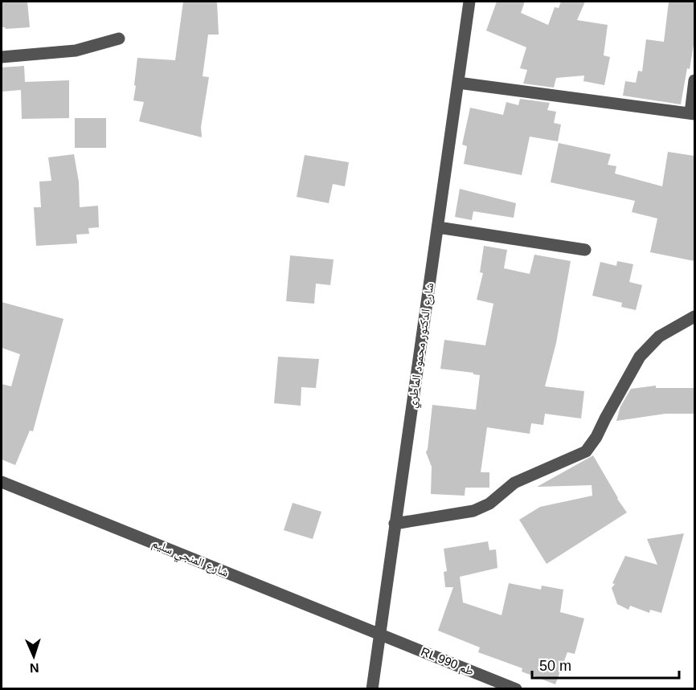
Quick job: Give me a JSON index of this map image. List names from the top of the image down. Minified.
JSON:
{"streets":{"street":["شارع الدكتور محمود الماطري","شارع المنجي سليم","RL طم 990"]},"crossings":[["شارع الدكتور محمود الماطري","شارع المنجي سليم"],["شارع الدكتور محمود الماطري","RL طم 990"],["شارع المنجي سليم","RL طم 990"]],"scale_bar":"50 m","north":"bottom"}
